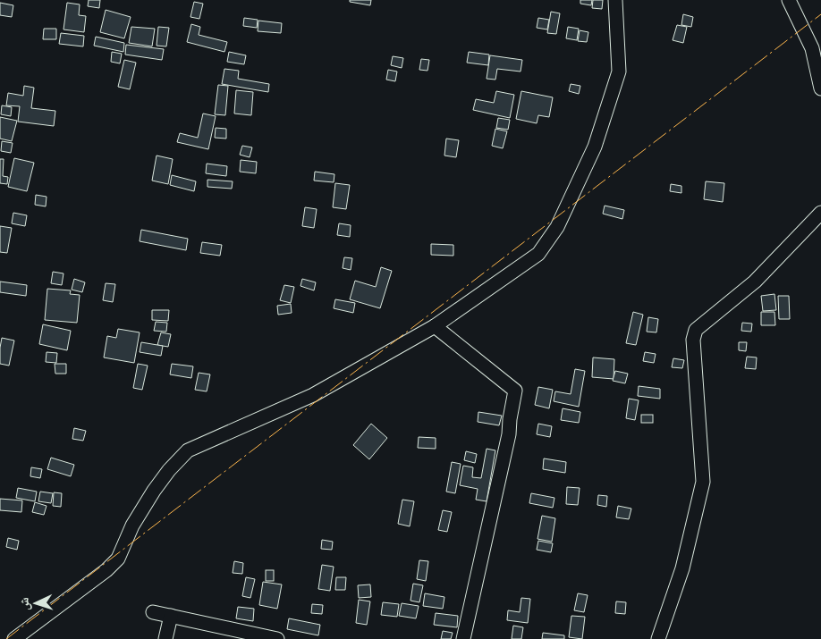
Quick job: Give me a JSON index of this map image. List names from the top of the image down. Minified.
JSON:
{"north":"left"}
